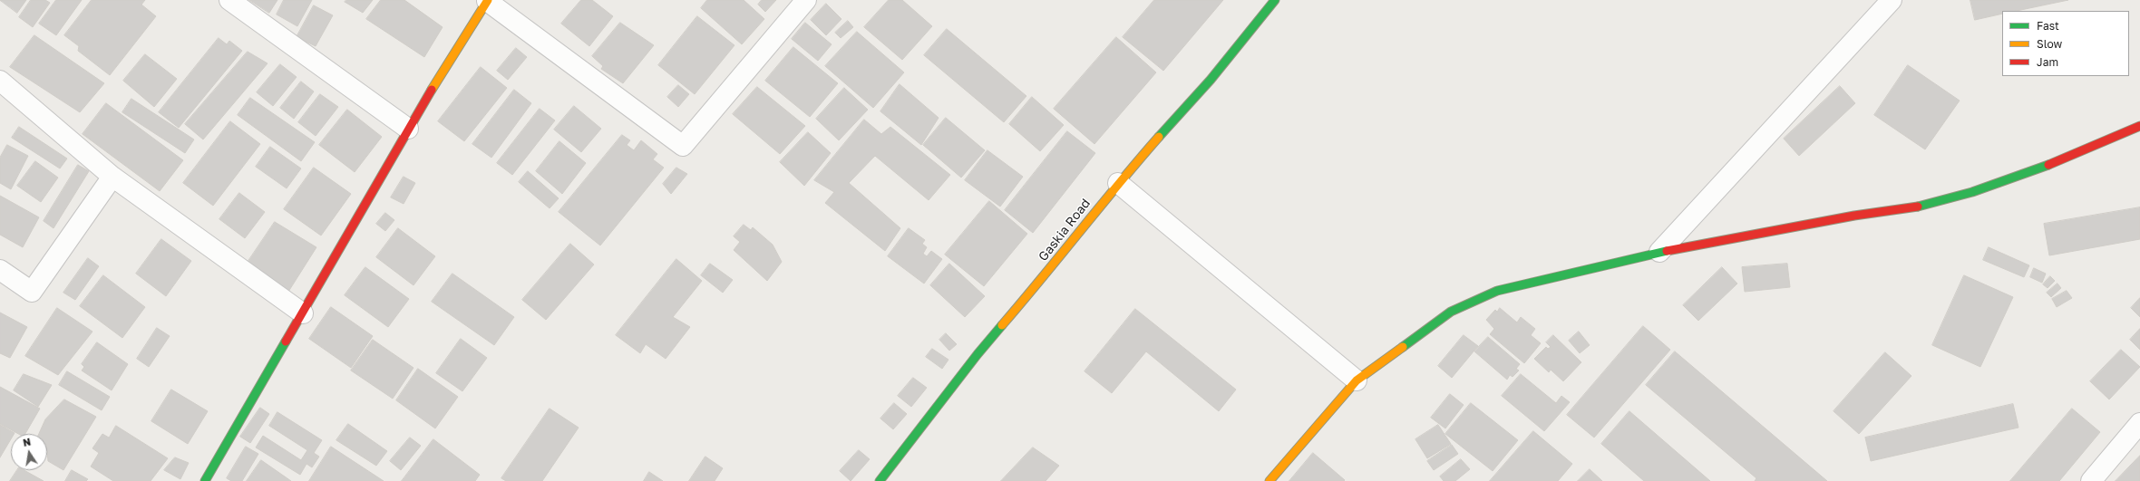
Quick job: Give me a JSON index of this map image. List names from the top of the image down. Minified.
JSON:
{"streets":{"street":["Gaskia Road"]},"legend":["Fast","Slow","Jam"],"north":"top"}
